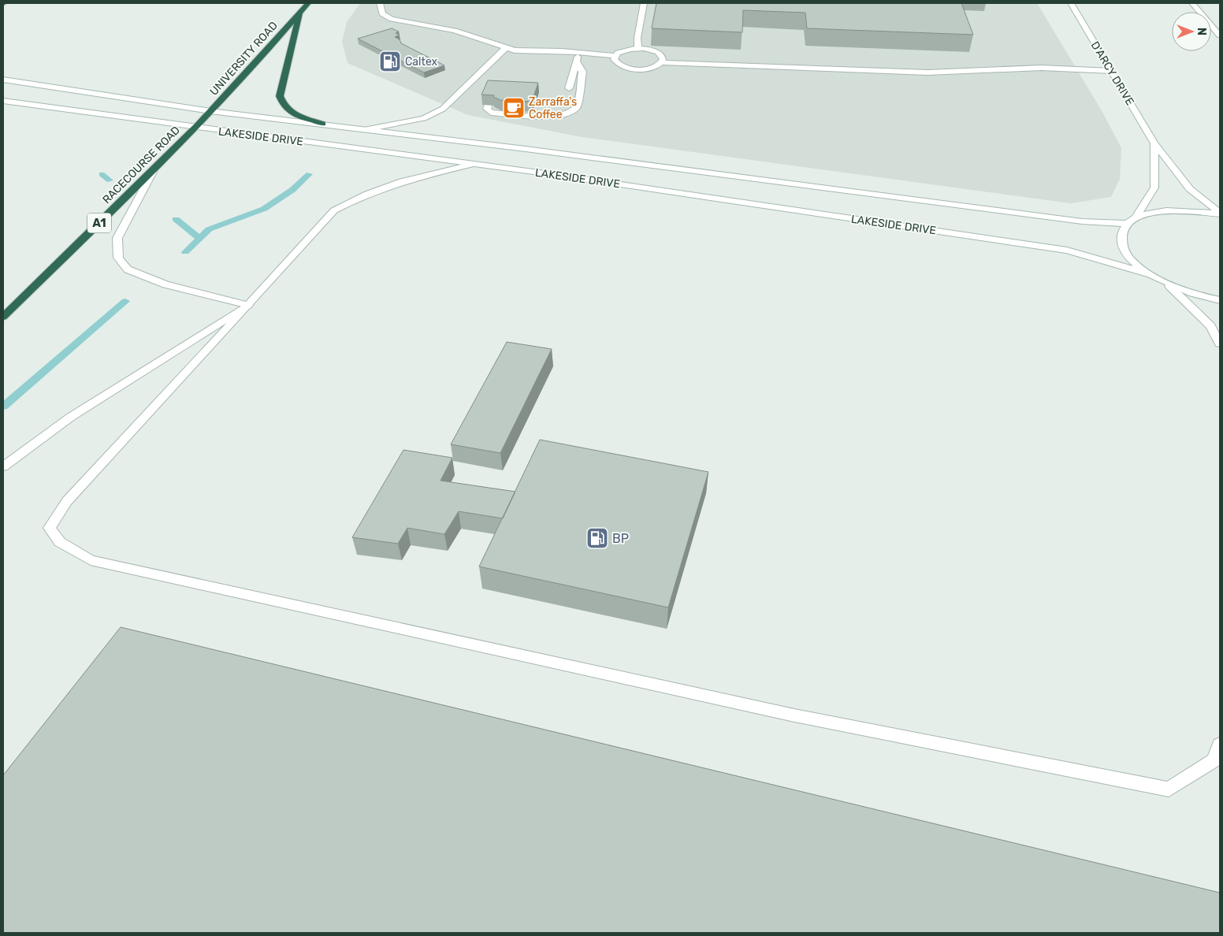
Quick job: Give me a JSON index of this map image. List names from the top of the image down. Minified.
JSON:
{"streets":{"highway":["UNIVERSITY ROAD","RACECOURSE ROAD","A1"],"street":["D'ARCY DRIVE","LAKESIDE DRIVE"]},"crossings":[["UNIVERSITY ROAD","LAKESIDE DRIVE"],["UNIVERSITY ROAD","RACECOURSE ROAD"],["LAKESIDE DRIVE","RACECOURSE ROAD"]],"places":{"fuel station":["Caltex","BP"],"cafe":["Zarraffa's Coffee"]},"north":"right"}
